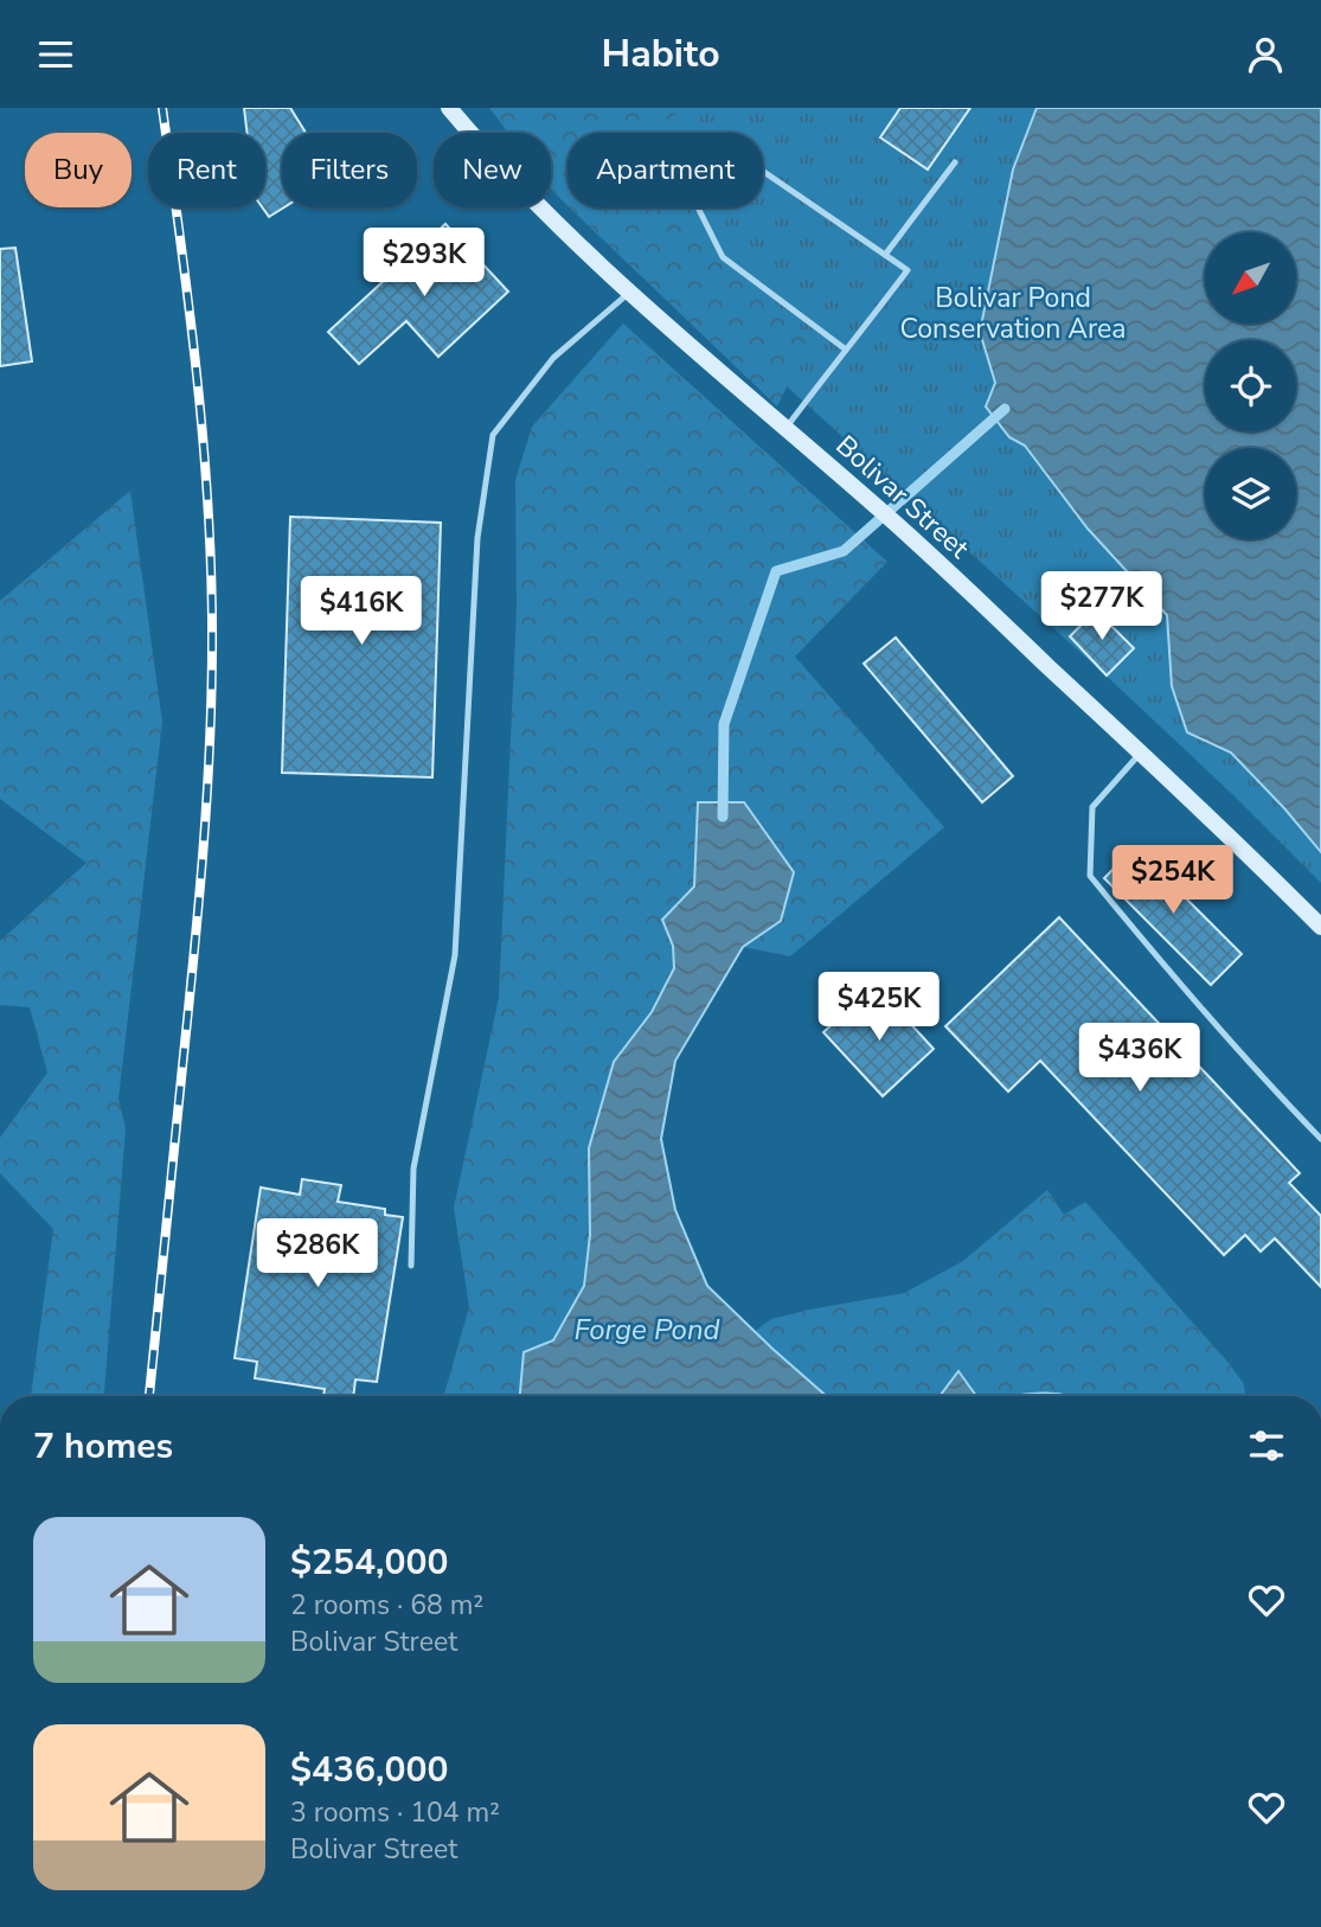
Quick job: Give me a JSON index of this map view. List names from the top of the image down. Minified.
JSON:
{"streets":{"street":["Bolivar Street"]},"water":["Forge Pond"],"parks":["Bolivar Pond Conservation Area"],"north":"bottom left","page":{"header":"Habito","chip":["Buy","Rent","Filters","New","Apartment"],"price":["$293K","$277K","$416K","$254K","$425K","$436K","$286K"],"heading":"7 homes","list":[{"name":"$254,000","note":"2 rooms · 68 m² · Bolivar Street"},{"name":"$436,000","note":"3 rooms · 104 m² · Bolivar Street"}]}}
